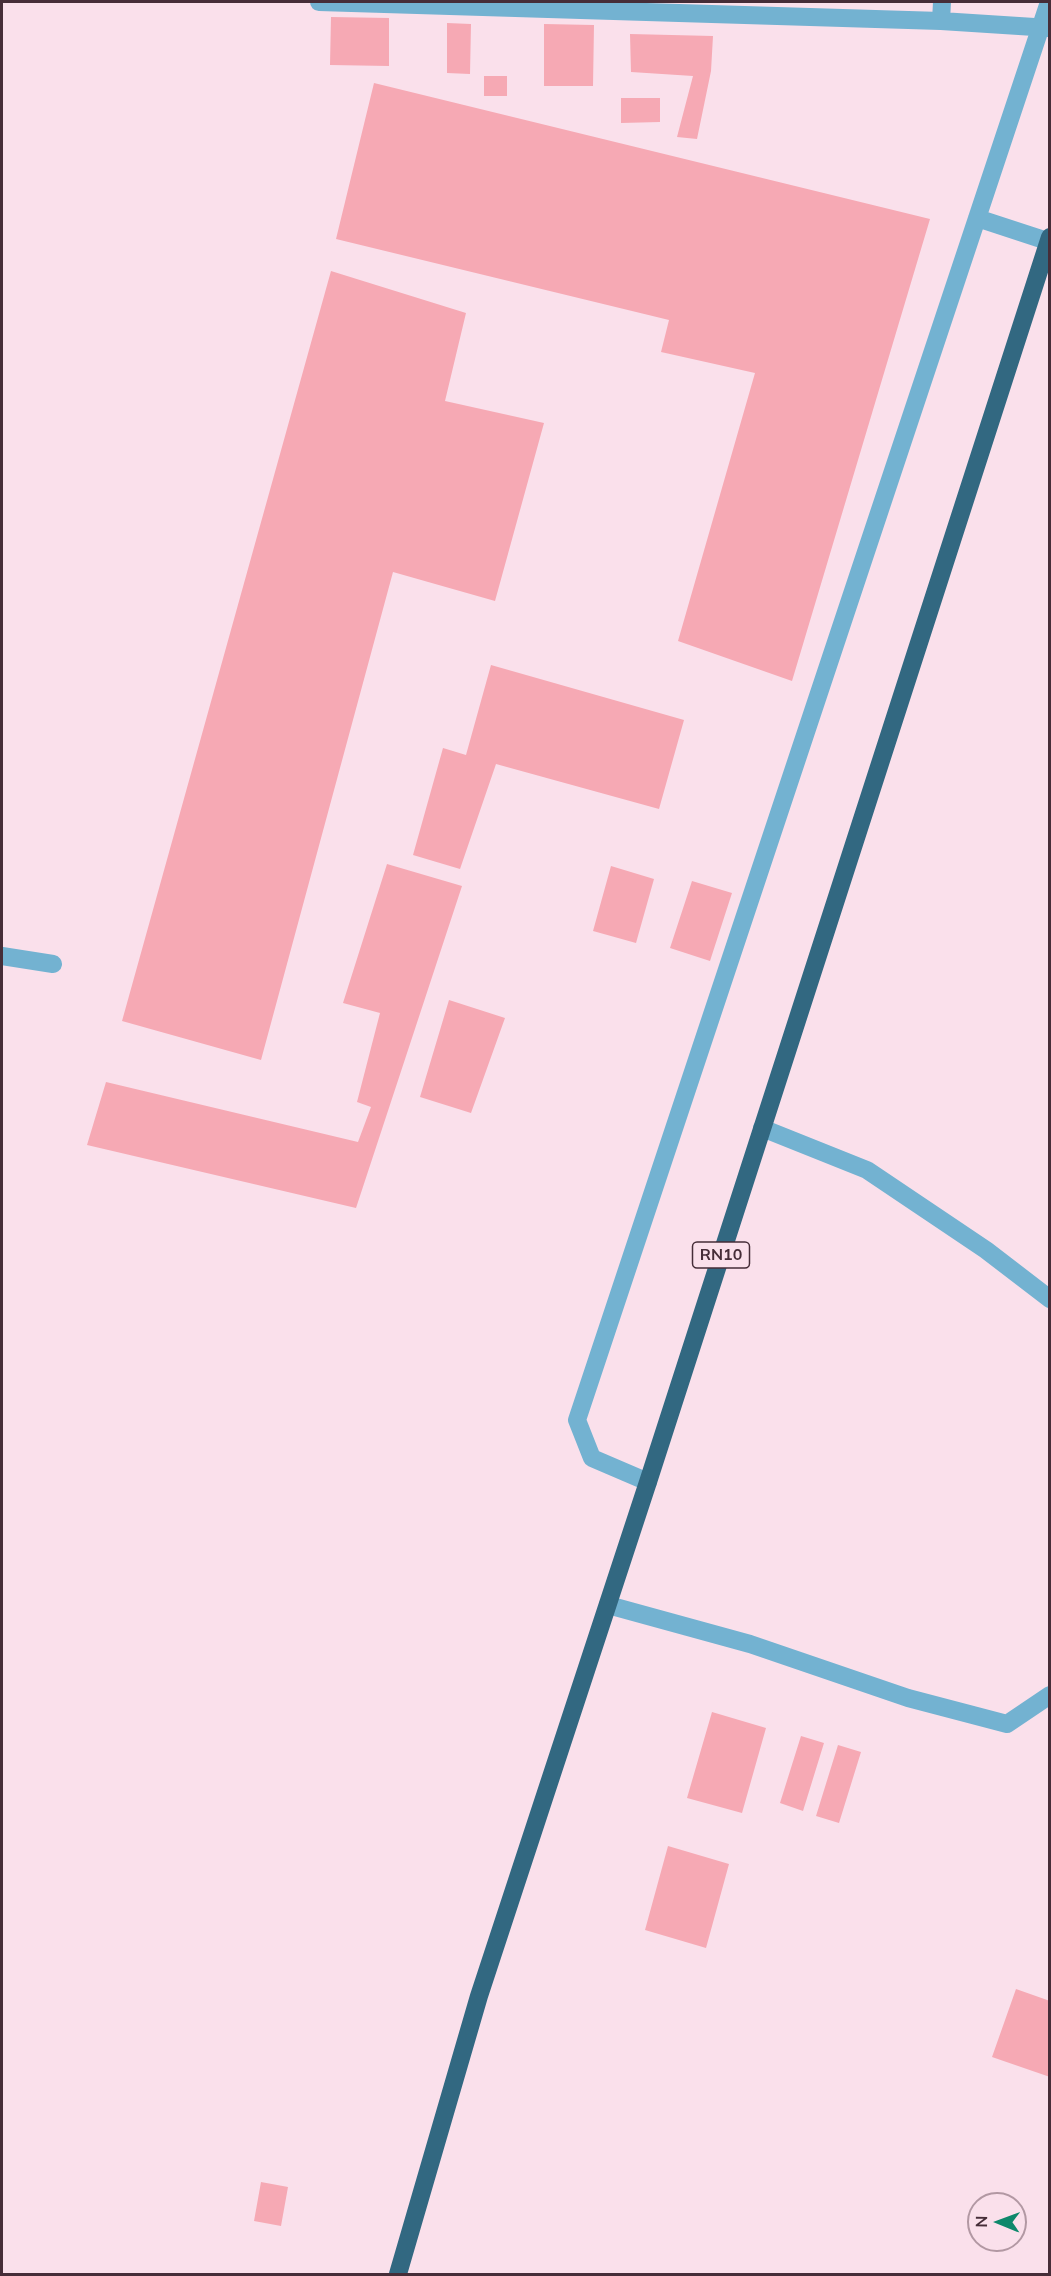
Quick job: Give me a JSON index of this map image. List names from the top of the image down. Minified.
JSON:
{"streets":{"highway":["RN10"]},"north":"left"}
